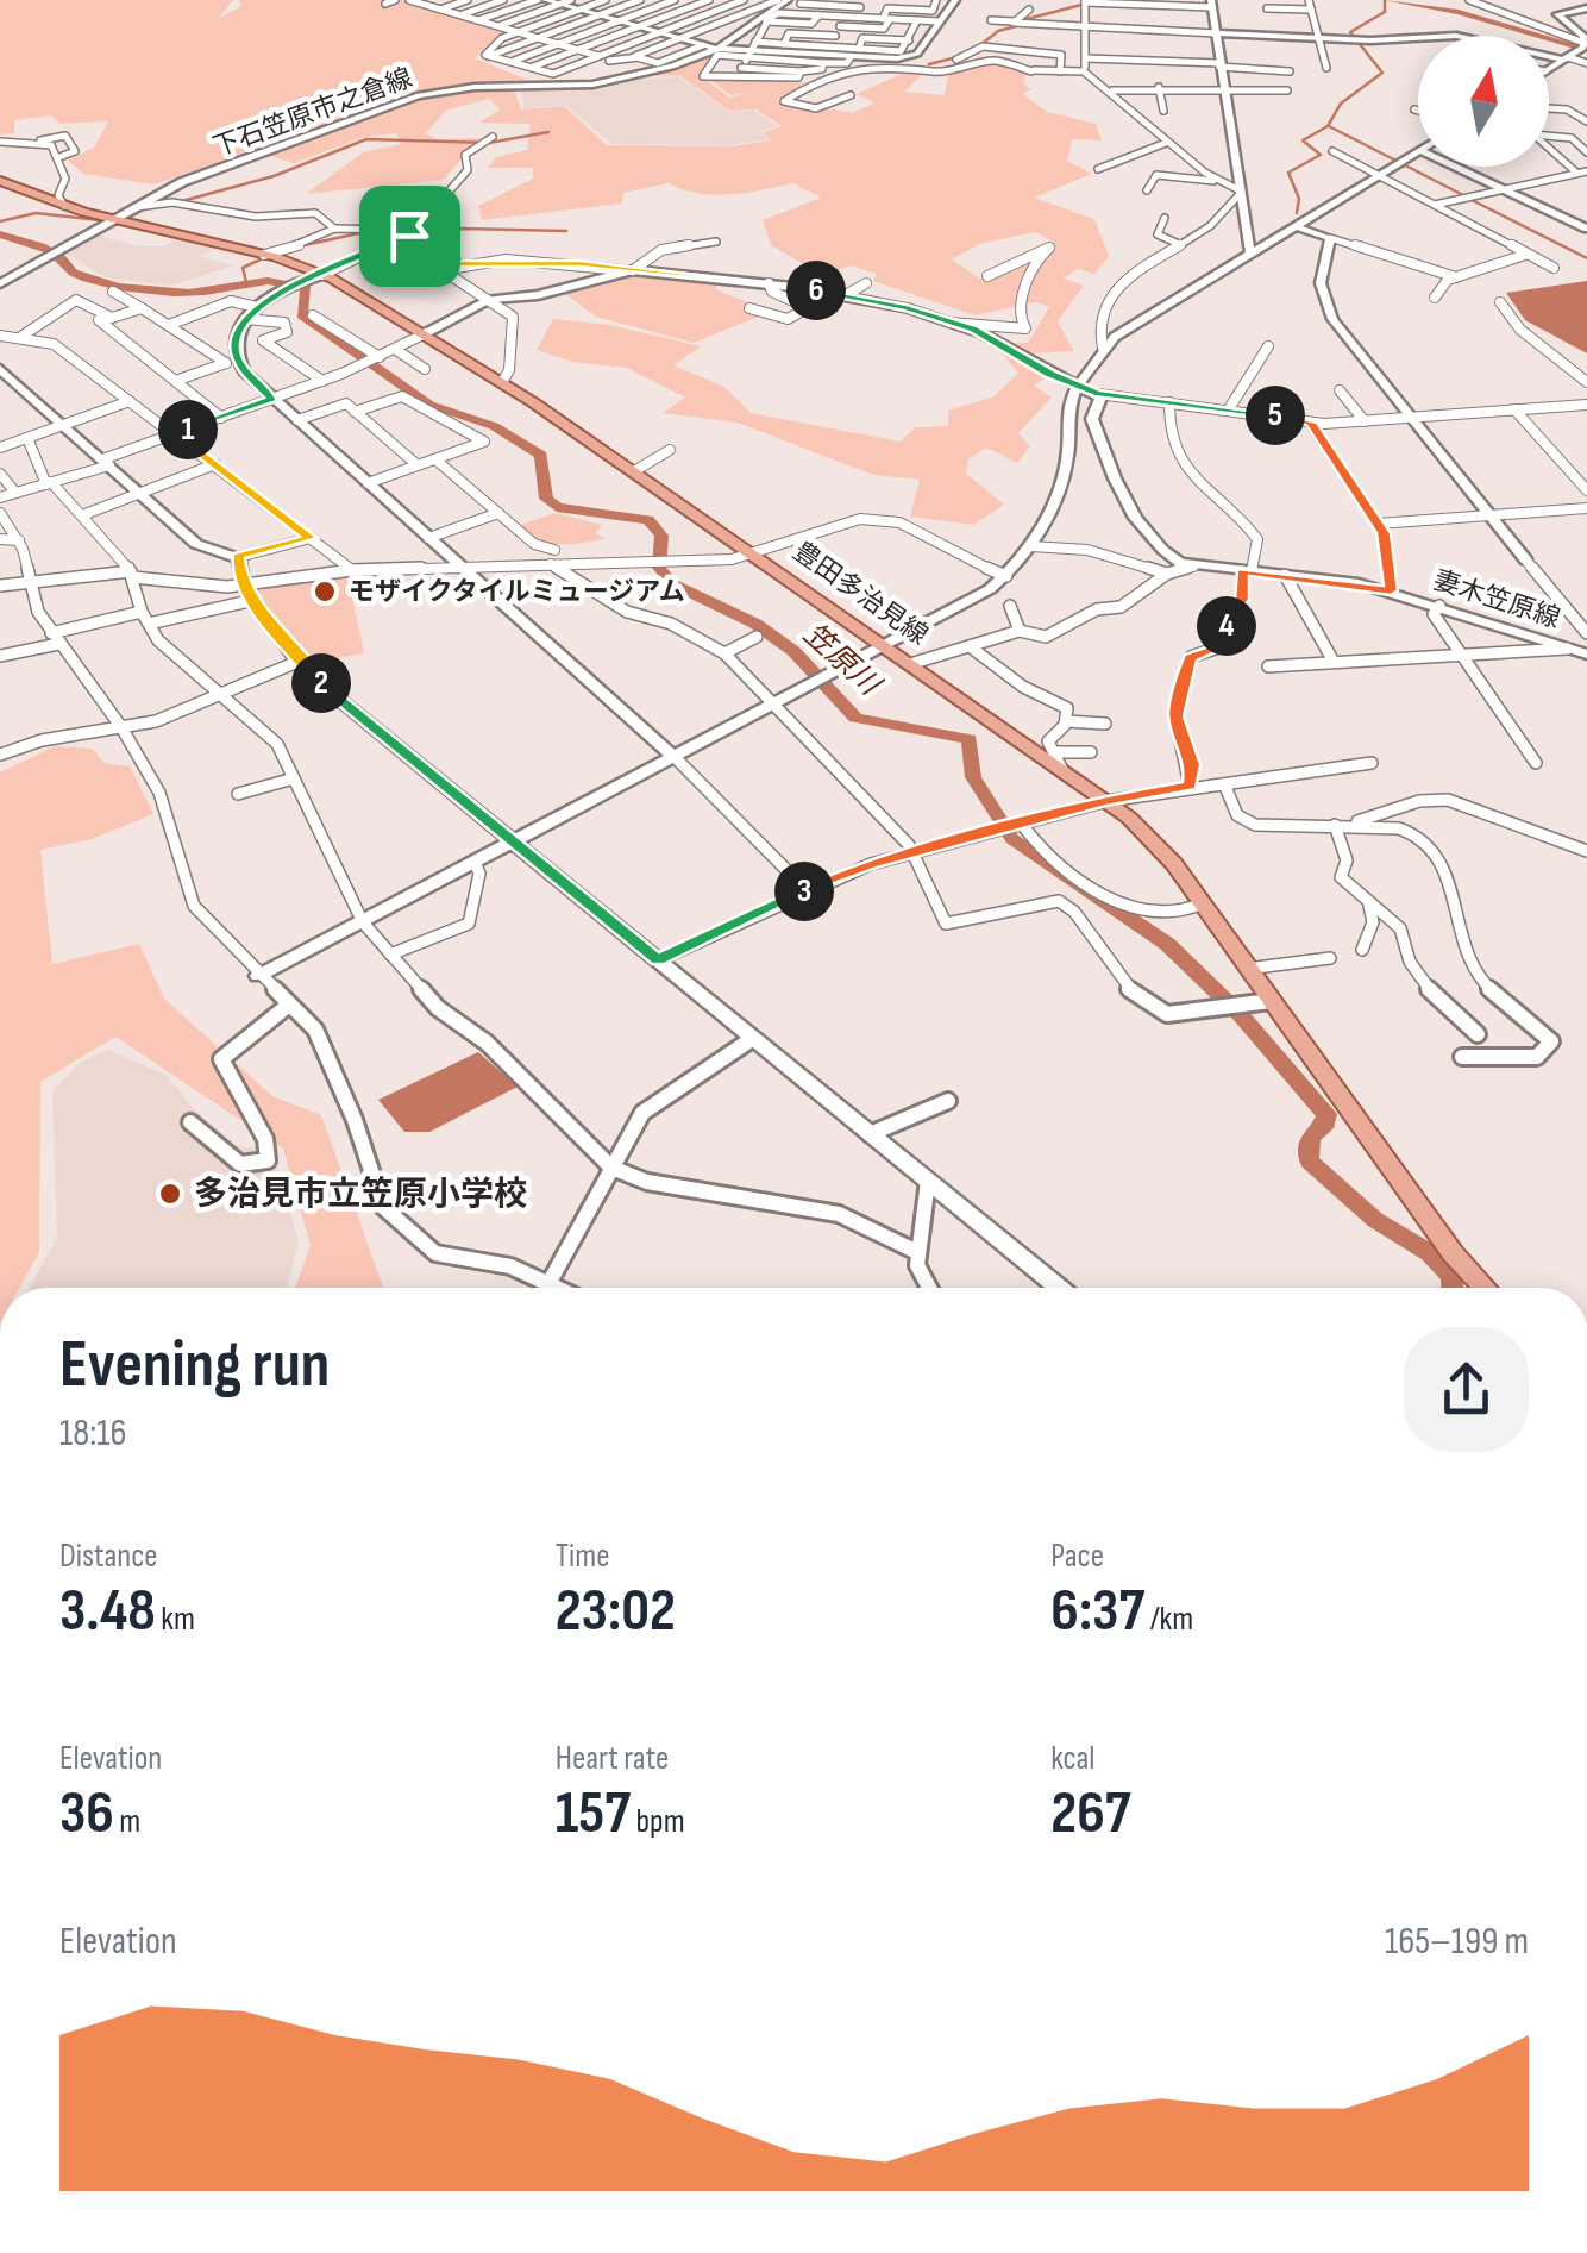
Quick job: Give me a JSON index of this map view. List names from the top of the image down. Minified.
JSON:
{"streets":{"main road":["豊田多治見線"],"street":["下石笠原市之倉線","妻木笠原線"]},"crossings":[["下石笠原市之倉線","豊田多治見線"]],"water":["笠原川"],"places":["モザイクタイルミュージアム","多治見市立笠原小学校"],"north":"top","page":{"pins":["6","5","1","4","2","3"],"heading":["Evening run","18:16"],"stats":[["Distance","3.48 km"],["Time","23:02"],["Pace","6:37 /km"],["Elevation","36 m"],["Heart rate","157 bpm"],["kcal","267"]],"chart":["Elevation","165–199 m"]}}
